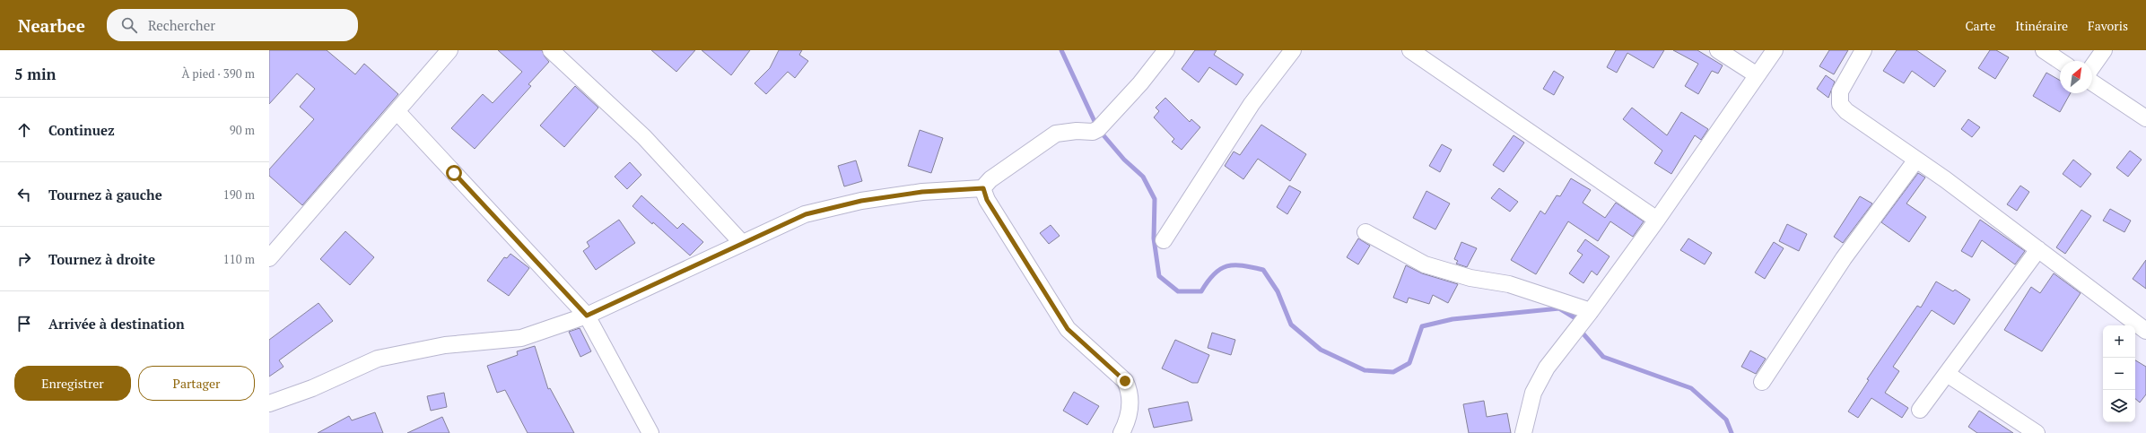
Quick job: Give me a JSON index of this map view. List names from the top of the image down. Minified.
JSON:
{"north":"top right","page":{"header":"Nearbee","search":"Rechercher","nav":["Carte","Itinéraire","Favoris"],"heading":["5 min","À pied · 390 m"],"list":[["Continuez","90 m"],["Tournez à gauche","190 m"],["Tournez à droite","110 m"],"Arrivée à destination"],"map_buttons":["+","−"],"buttons":["Enregistrer","Partager"]}}
